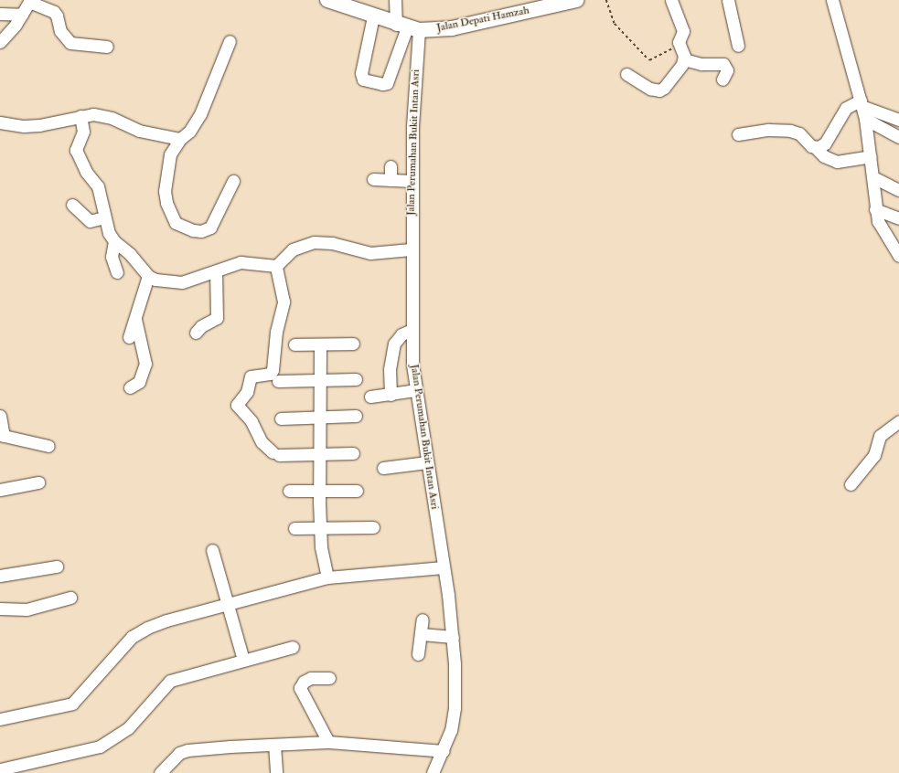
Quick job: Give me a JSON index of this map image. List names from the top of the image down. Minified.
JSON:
{"streets":{"main road":["Jalan Depati Hamzah"],"street":["Jalan Perumahan Bukit Intan Asri"]},"crossings":[["Jalan Depati Hamzah","Jalan Perumahan Bukit Intan Asri"]]}
